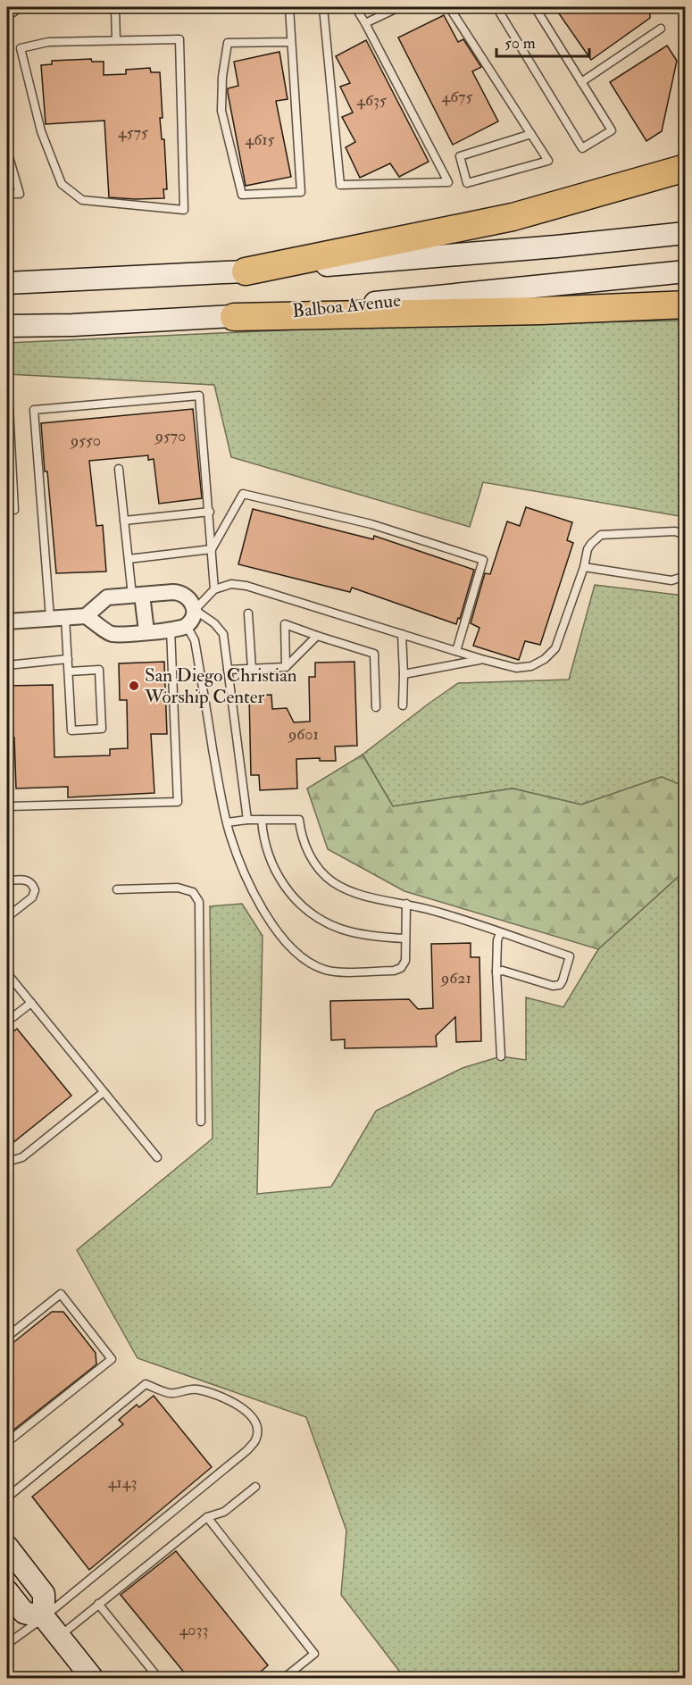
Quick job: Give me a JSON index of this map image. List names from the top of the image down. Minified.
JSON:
{"streets":{"main road":["Balboa Avenue"]},"places":["San Diego Christian Worship Center"],"house_numbers":["4675","4635","4575","4615","9570","9550","9601","9621","4143","4033"],"scale_bar":"50 m"}
